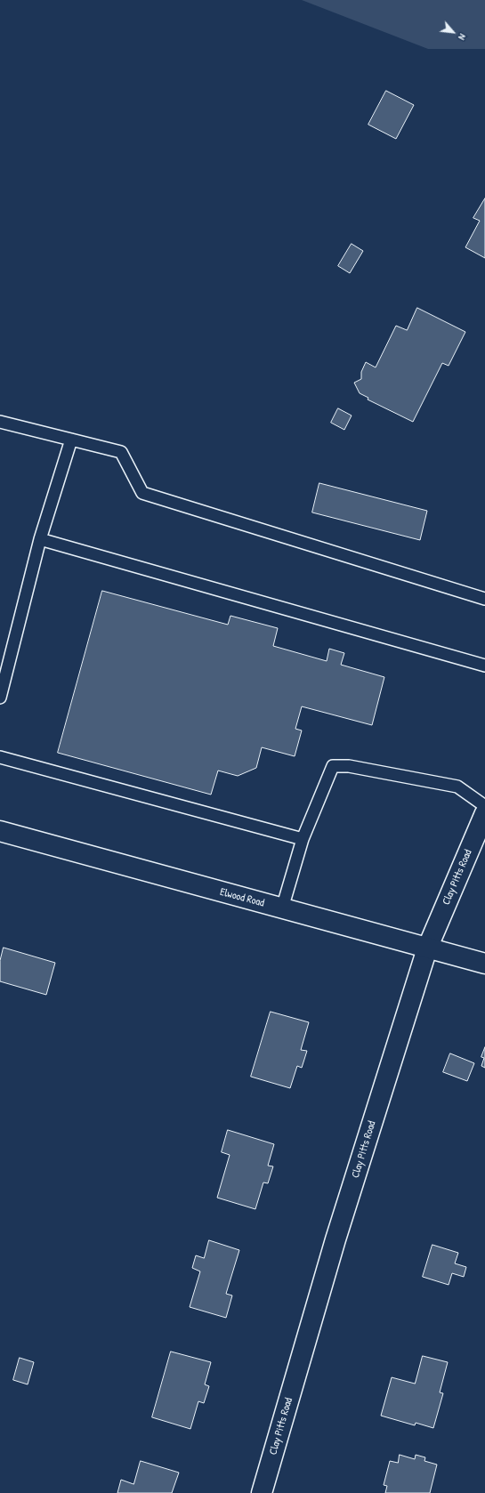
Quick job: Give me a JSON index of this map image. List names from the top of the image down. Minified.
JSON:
{"streets":{"street":["Clay Pitts Road","Elwood Road"]},"crossings":[["Clay Pitts Road","Elwood Road"]],"north":"bottom right"}
